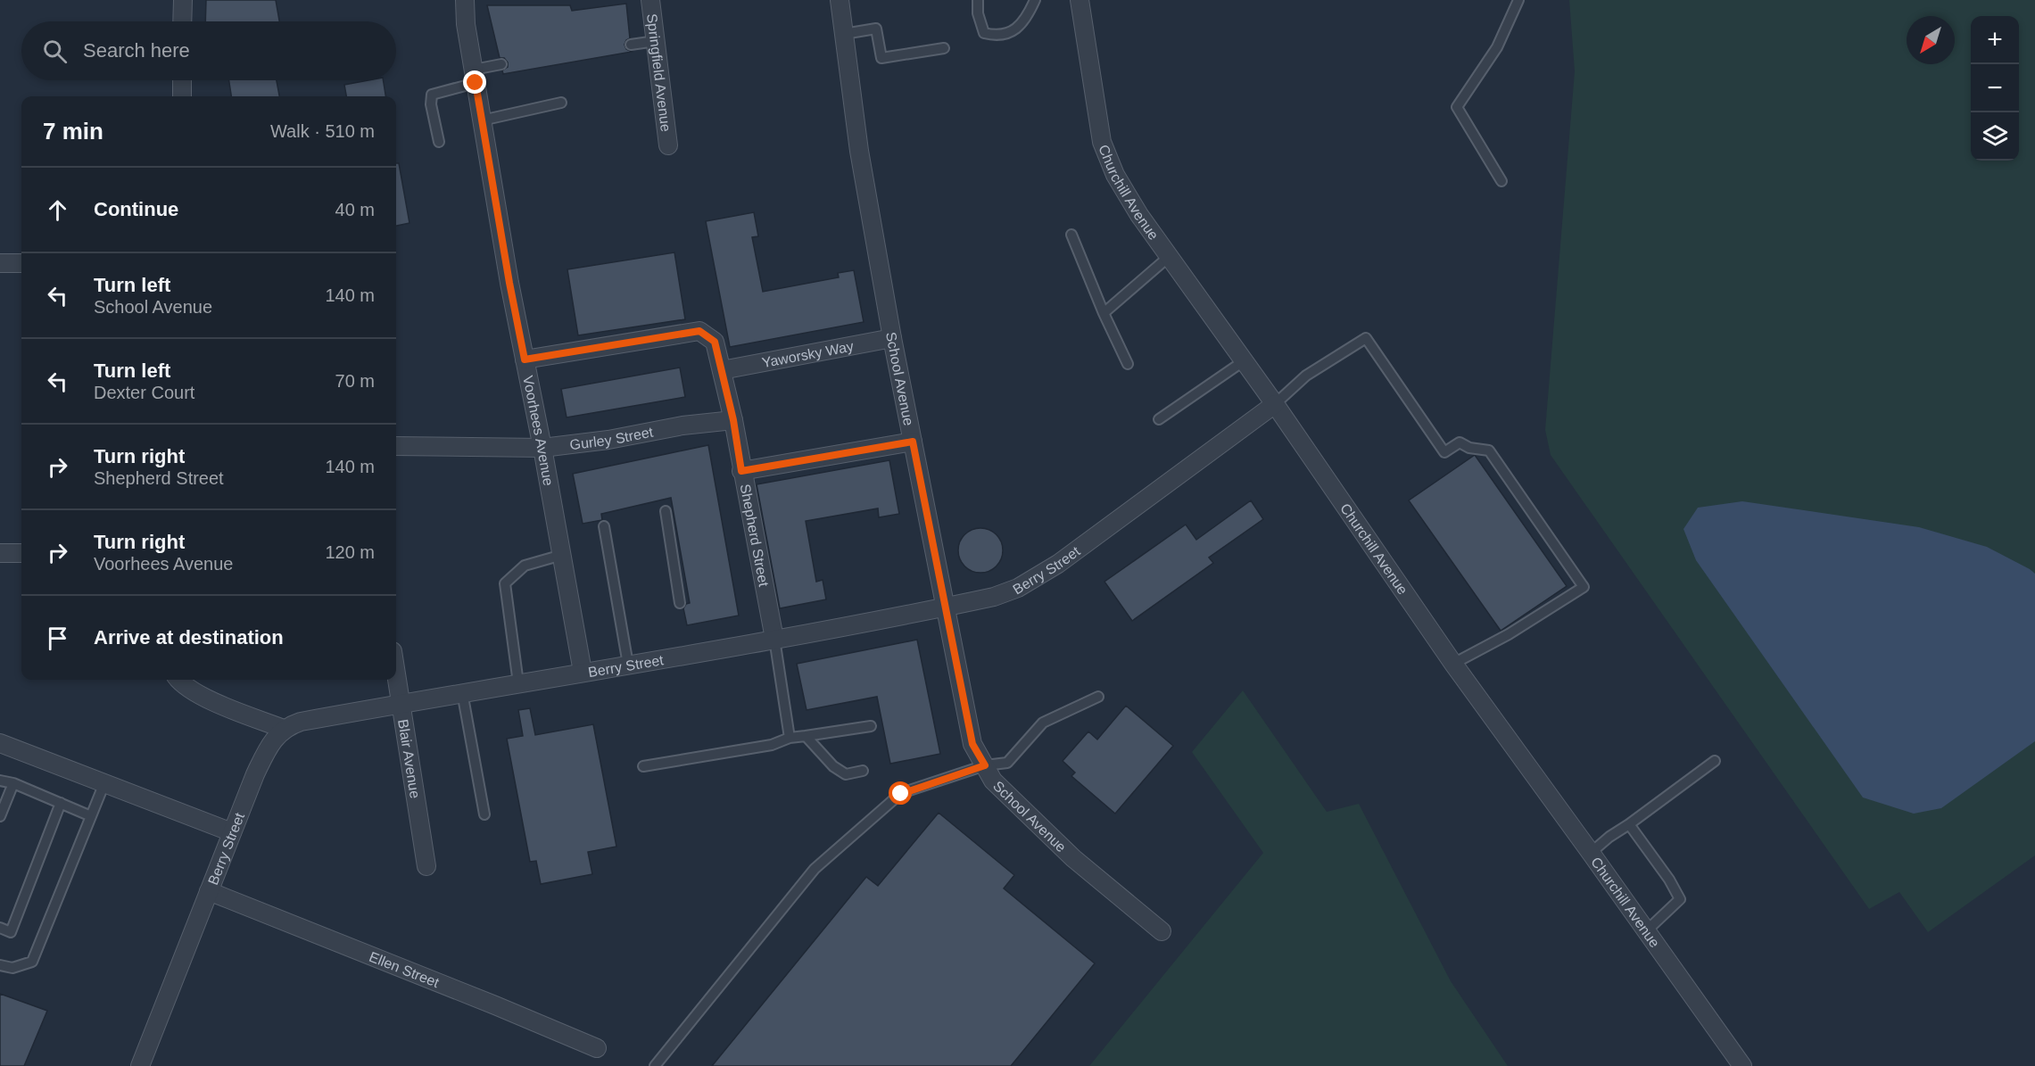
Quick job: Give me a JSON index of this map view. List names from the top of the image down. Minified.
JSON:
{"streets":{"street":["Springfield Avenue","Churchill Avenue","Yaworsky Way","School Avenue","Voorhees Avenue","Gurley Street","Shepherd Street","Berry Street","Blair Avenue","Ellen Street"]},"crossings":[["Churchill Avenue","Berry Street"],["Yaworsky Way","School Avenue"],["Yaworsky Way","Shepherd Street"],["School Avenue","Berry Street"],["Voorhees Avenue","Gurley Street"],["Voorhees Avenue","Shepherd Street"],["Voorhees Avenue","Berry Street"],["Gurley Street","Shepherd Street"],["Shepherd Street","Berry Street"],["Berry Street","Blair Avenue"],["Berry Street","Ellen Street"]],"north":"bottom left","page":{"map_buttons":["+","−"],"search":"Search here","heading":["7 min","Walk · 510 m"],"list":[["Continue","40 m"],["Turn left","School Avenue","140 m"],["Turn left","Dexter Court","70 m"],["Turn right","Shepherd Street","140 m"],["Turn right","Voorhees Avenue","120 m"],"Arrive at destination"]}}
